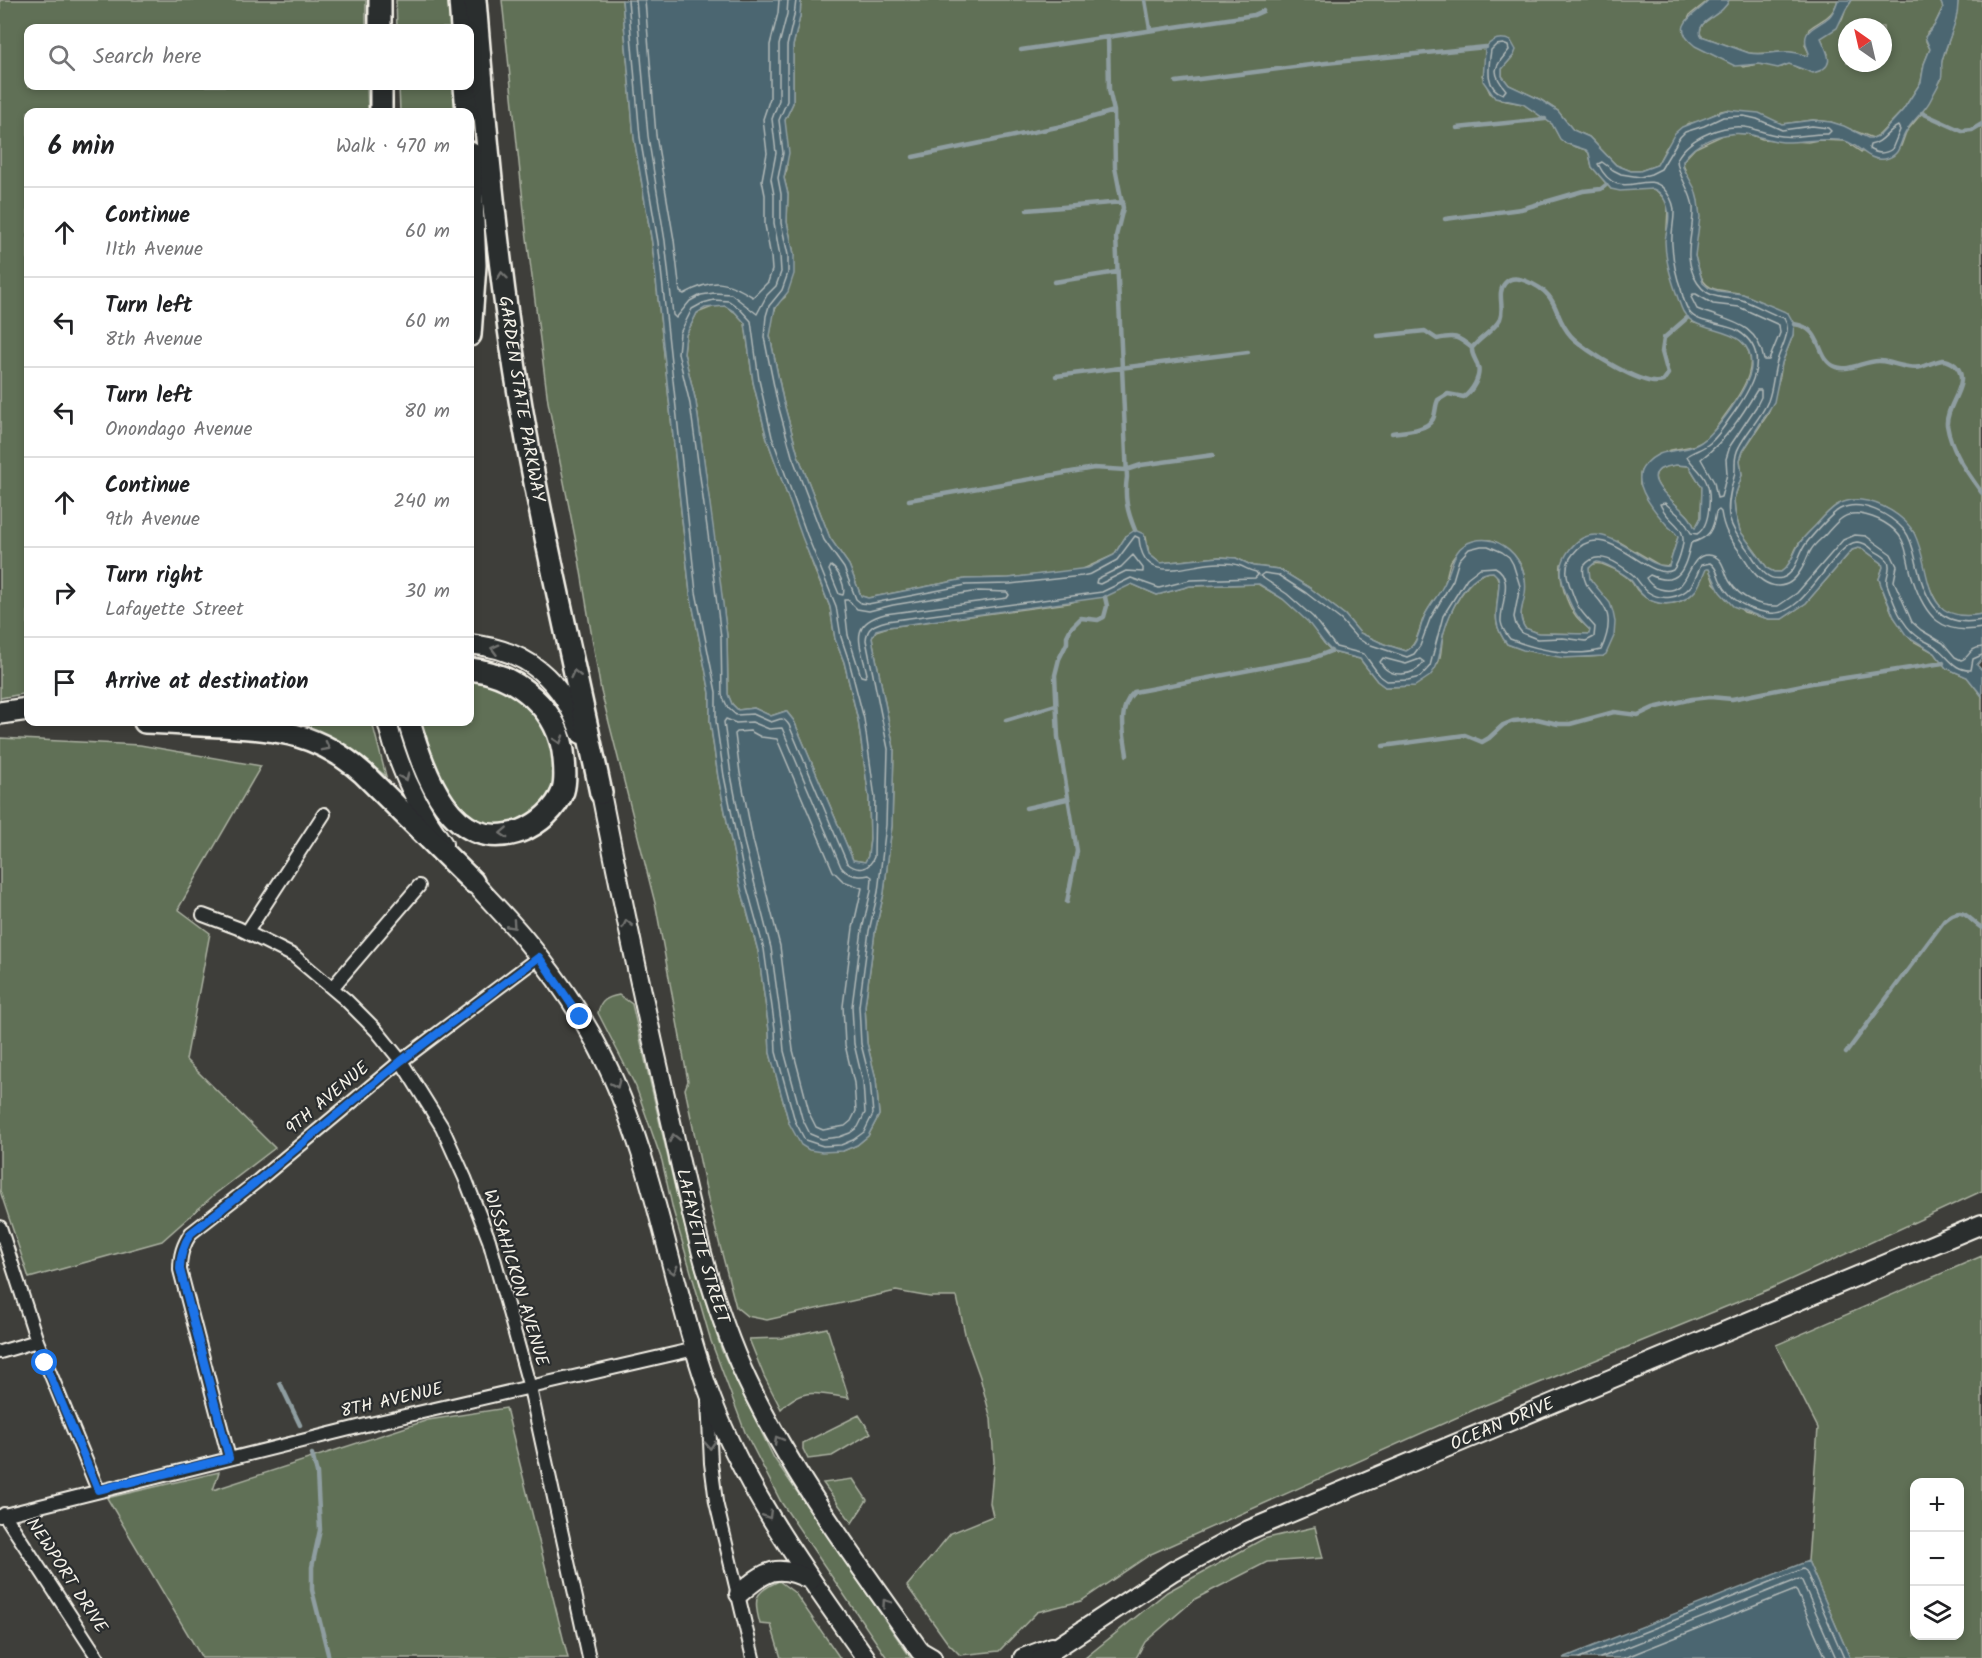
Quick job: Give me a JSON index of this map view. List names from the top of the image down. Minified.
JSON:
{"streets":{"highway":["GARDEN STATE PARKWAY"],"main road":["LAFAYETTE STREET","OCEAN DRIVE"],"street":["9TH AVENUE","WISSAHICKON AVENUE","8TH AVENUE","NEWPORT DRIVE"]},"crossings":[["GARDEN STATE PARKWAY","LAFAYETTE STREET"],["9TH AVENUE","LAFAYETTE STREET"],["9TH AVENUE","WISSAHICKON AVENUE"],["9TH AVENUE","8TH AVENUE"],["LAFAYETTE STREET","8TH AVENUE"],["WISSAHICKON AVENUE","8TH AVENUE"],["8TH AVENUE","NEWPORT DRIVE"]],"one_way":["GARDEN STATE PARKWAY"],"north":"top left","page":{"search":"Search here","heading":["6 min","Walk · 470 m"],"list":[["Continue","11th Avenue","60 m"],["Turn left","8th Avenue","60 m"],["Turn left","Onondago Avenue","80 m"],["Continue","9th Avenue","240 m"],["Turn right","Lafayette Street","30 m"],"Arrive at destination"],"map_buttons":["+","−"]}}
